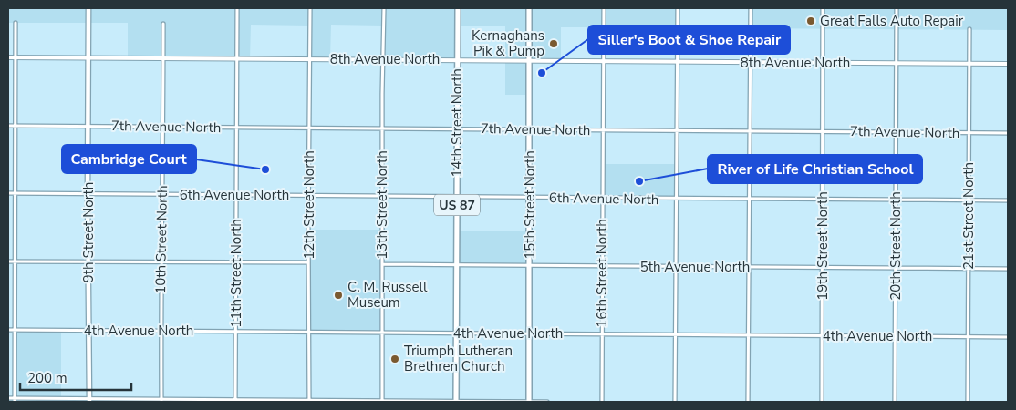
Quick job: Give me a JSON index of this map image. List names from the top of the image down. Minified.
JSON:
{"streets":{"main road":["14th Street North","US 87","15th Street North","9th Street North"],"street":["8th Avenue North","7th Avenue North","6th Avenue North","12th Street North","13th Street North","21st Street North","10th Street North","19th Street North","20th Street North","5th Avenue North","11th Street North","16th Street North","4th Avenue North"]},"crossings":[["8th Avenue North","14th Street North"],["8th Avenue North","12th Street North"],["8th Avenue North","13th Street North"],["8th Avenue North","15th Street North"],["8th Avenue North","21st Street North"],["8th Avenue North","9th Street North"],["8th Avenue North","10th Street North"],["8th Avenue North","19th Street North"],["8th Avenue North","20th Street North"],["8th Avenue North","11th Street North"],["8th Avenue North","16th Street North"],["14th Street North","7th Avenue North"],["14th Street North","6th Avenue North"],["14th Street North","5th Avenue North"],["14th Street North","4th Avenue North"],["7th Avenue North","12th Street North"],["7th Avenue North","13th Street North"],["7th Avenue North","15th Street North"],["7th Avenue North","21st Street North"],["7th Avenue North","9th Street North"],["7th Avenue North","10th Street North"],["7th Avenue North","19th Street North"],["7th Avenue North","20th Street North"],["7th Avenue North","11th Street North"],["7th Avenue North","16th Street North"],["6th Avenue North","12th Street North"],["6th Avenue North","13th Street North"],["6th Avenue North","15th Street North"],["6th Avenue North","21st Street North"],["6th Avenue North","9th Street North"],["6th Avenue North","10th Street North"],["6th Avenue North","19th Street North"],["6th Avenue North","20th Street North"],["6th Avenue North","11th Street North"],["6th Avenue North","16th Street North"],["12th Street North","4th Avenue North"],["13th Street North","5th Avenue North"],["13th Street North","4th Avenue North"],["15th Street North","5th Avenue North"],["15th Street North","4th Avenue North"],["21st Street North","5th Avenue North"],["21st Street North","4th Avenue North"],["9th Street North","4th Avenue North"],["10th Street North","4th Avenue North"],["19th Street North","5th Avenue North"],["19th Street North","4th Avenue North"],["20th Street North","5th Avenue North"],["20th Street North","4th Avenue North"],["5th Avenue North","16th Street North"],["11th Street North","4th Avenue North"],["16th Street North","4th Avenue North"]],"places":["Great Falls Auto Repair","Kernaghans Pik & Pump","Siller's Boot & Shoe Repair","Cambridge Court","River of Life Christian School","C. M. Russell Museum","Triumph Lutheran Brethren Church"],"scale_bar":"200 m"}
